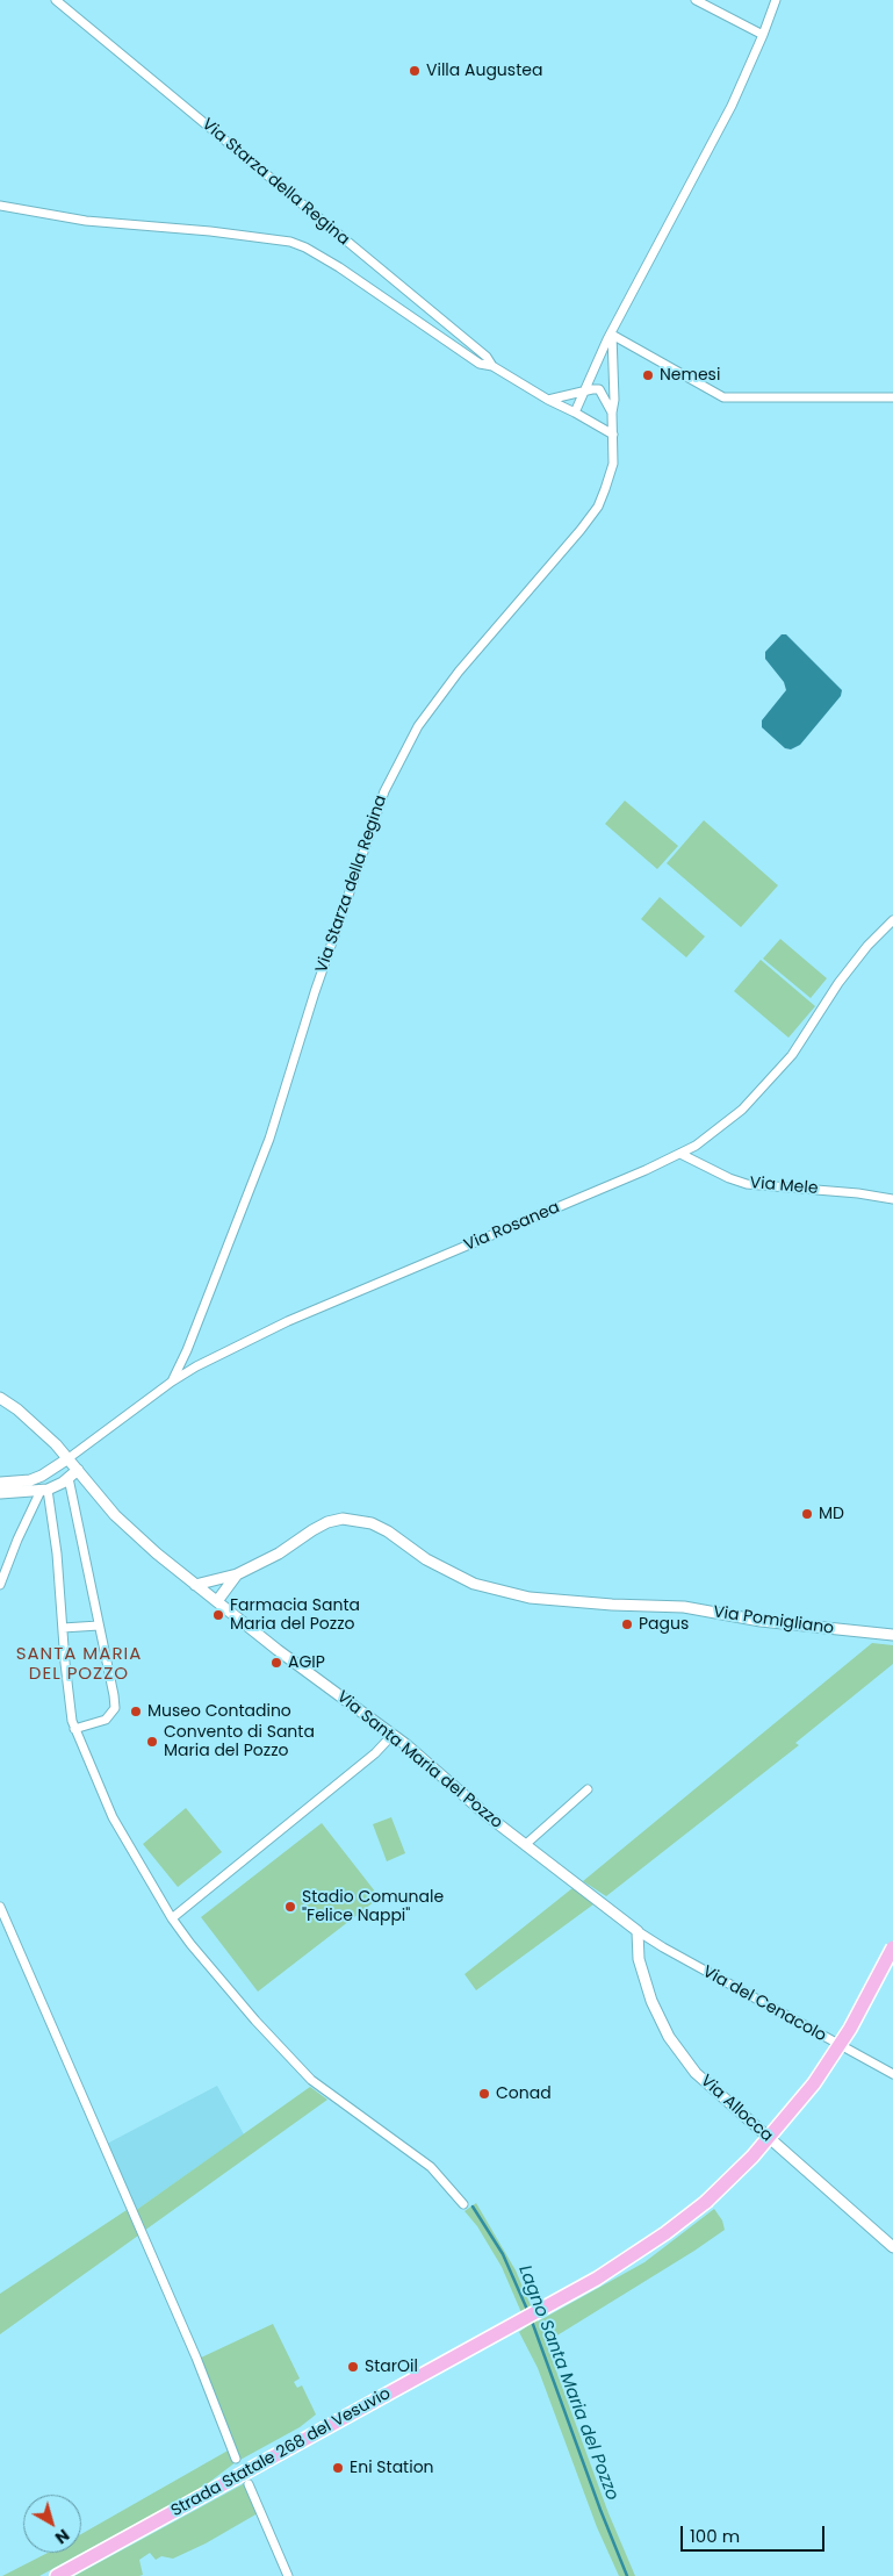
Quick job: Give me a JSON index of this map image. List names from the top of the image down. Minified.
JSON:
{"streets":{"highway":["Strada Statale 268 del Vesuvio"],"street":["Via Starza della Regina","Via Mele","Via Rosanea","Via Pomigliano","Via Santa Maria del Pozzo","Via del Cenacolo","Via Allocca"]},"crossings":[["Via Starza della Regina","Via Rosanea"],["Via Mele","Via Rosanea"],["Via Rosanea","Via Santa Maria del Pozzo"],["Via Pomigliano","Via Santa Maria del Pozzo"],["Via Santa Maria del Pozzo","Via del Cenacolo"],["Via Santa Maria del Pozzo","Via Allocca"],["Via del Cenacolo","Via Allocca"]],"districts":["SANTA MARIA DEL POZZO"],"water":["Lagno Santa Maria del Pozzo"],"places":["Villa Augustea","Nemesi","MD","Farmacia Santa Maria del Pozzo","Pagus","AGIP","Museo Contadino","Convento di Santa Maria del Pozzo","Stadio Comunale \"Felice Nappi\"","Conad","StarOil","Eni Station"],"scale_bar":"100 m","north":"bottom right"}
